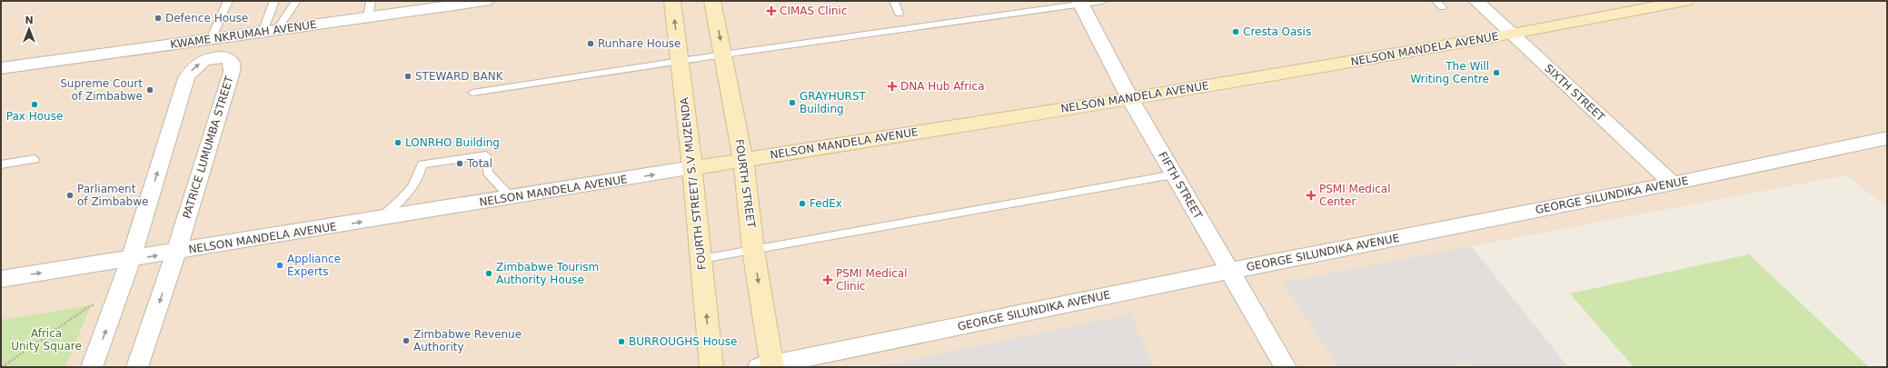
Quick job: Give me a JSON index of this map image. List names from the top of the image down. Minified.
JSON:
{"streets":{"main road":["NELSON MANDELA AVENUE","FOURTH STREET/ S.V MUZENDA","FOURTH STREET"],"street":["KWAME NKRUMAH AVENUE","SIXTH STREET","PATRICE LUMUMBA STREET","FIFTH STREET","GEORGE SILUNDIKA AVENUE"]},"crossings":[["NELSON MANDELA AVENUE","SIXTH STREET"],["NELSON MANDELA AVENUE","PATRICE LUMUMBA STREET"],["NELSON MANDELA AVENUE","FOURTH STREET/ S.V MUZENDA"],["NELSON MANDELA AVENUE","FOURTH STREET"],["NELSON MANDELA AVENUE","FIFTH STREET"],["SIXTH STREET","GEORGE SILUNDIKA AVENUE"],["FOURTH STREET","GEORGE SILUNDIKA AVENUE"],["FIFTH STREET","GEORGE SILUNDIKA AVENUE"]],"one_way":["FOURTH STREET/ S.V MUZENDA","FOURTH STREET"],"parks":["Africa Unity Square"],"places":{"health":["CIMAS Clinic","DNA Hub Africa","PSMI Medical Center","PSMI Medical Clinic"],"other":["Defence House","Cresta Oasis","Runhare House","The Will Writing Centre","STEWARD BANK","Supreme Court of Zimbabwe","GRAYHURST Building","Pax House","LONRHO Building","Total","Parliament of Zimbabwe","FedEx","Appliance Experts","Zimbabwe Tourism Authority House","Zimbabwe Revenue Authority","BURROUGHS House"]},"north":"top"}
